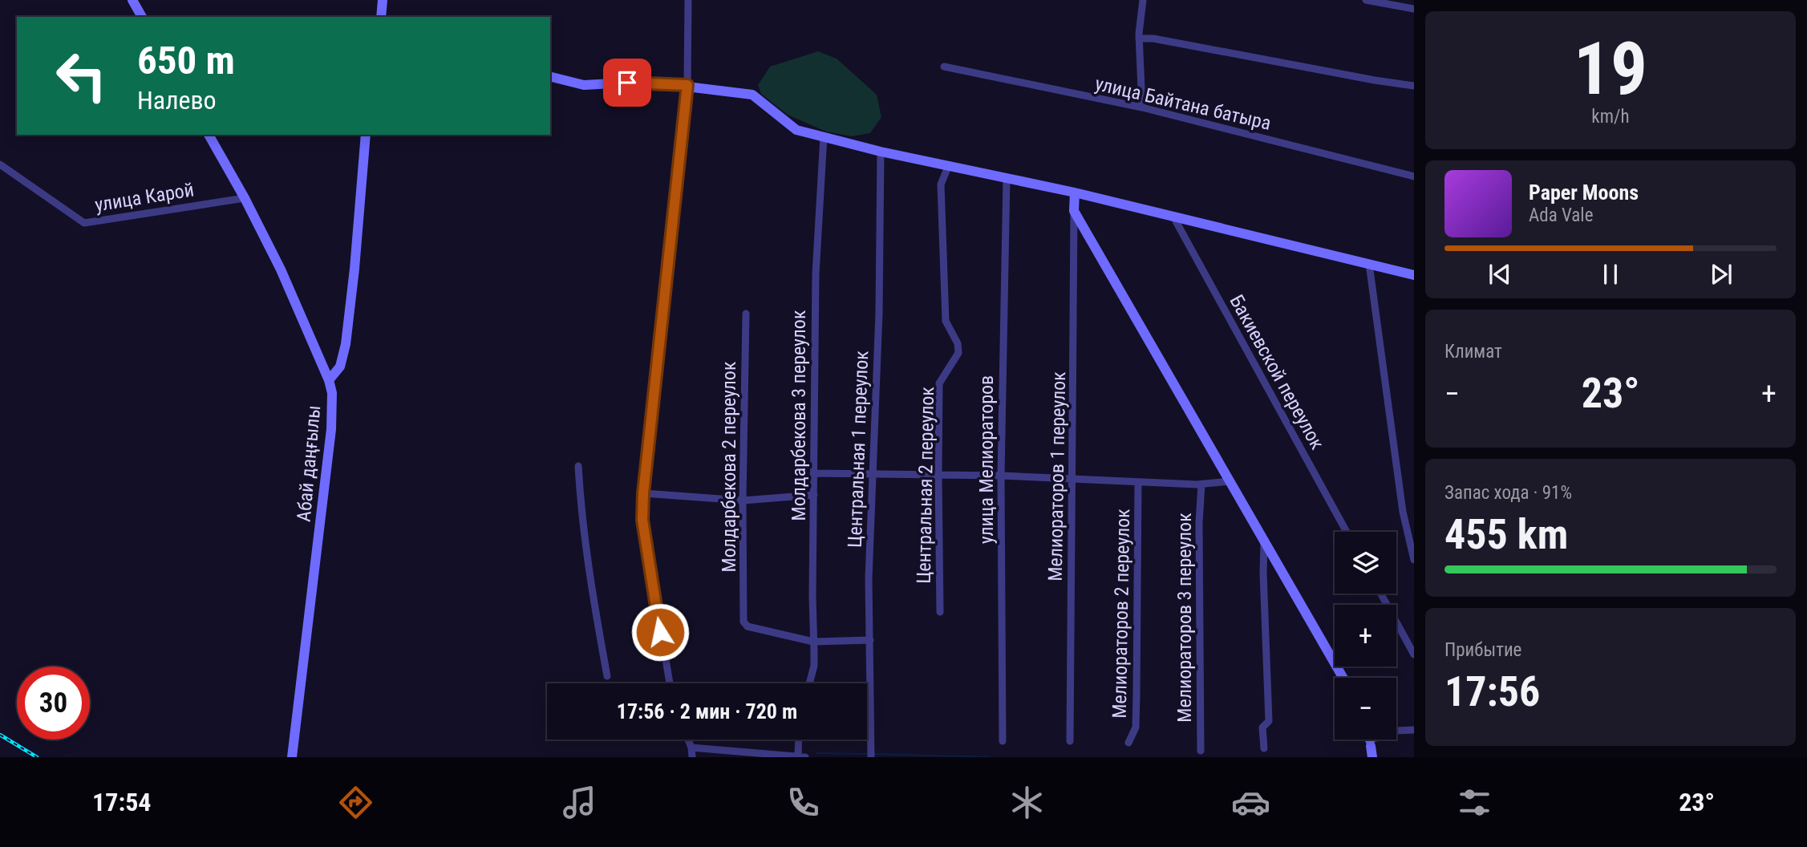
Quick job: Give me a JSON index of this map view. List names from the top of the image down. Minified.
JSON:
{"streets":{"street":["улица Байтана батыра","улица Карой","Бакиевской переулок","Молдарбекова 3 переулок","Центральная 1 переулок","улица Мелиораторов","Абай даңғылы","Молдарбекова 2 переулок","Мелиораторов 1 переулок","Центральная 2 переулок","Мелиораторов 2 переулок","Мелиораторов 3 переулок"]},"crossings":[["улица Карой","Абай даңғылы"],["Молдарбекова 3 переулок","Молдарбекова 2 переулок"]],"page":{"tile":[["19","km/h"],"Климат",["Запас хода · 91%","455 km"],["Прибытие","17:56"]],"turn":["650 m","Налево"],"song":["Paper Moons","Ada Vale"],"heat":["−","23°","+"],"map_buttons":["+","−"],"limit":"30","trip":"17:56 · 2 мин · 720 m","tabs":["17:54","23°"]}}
